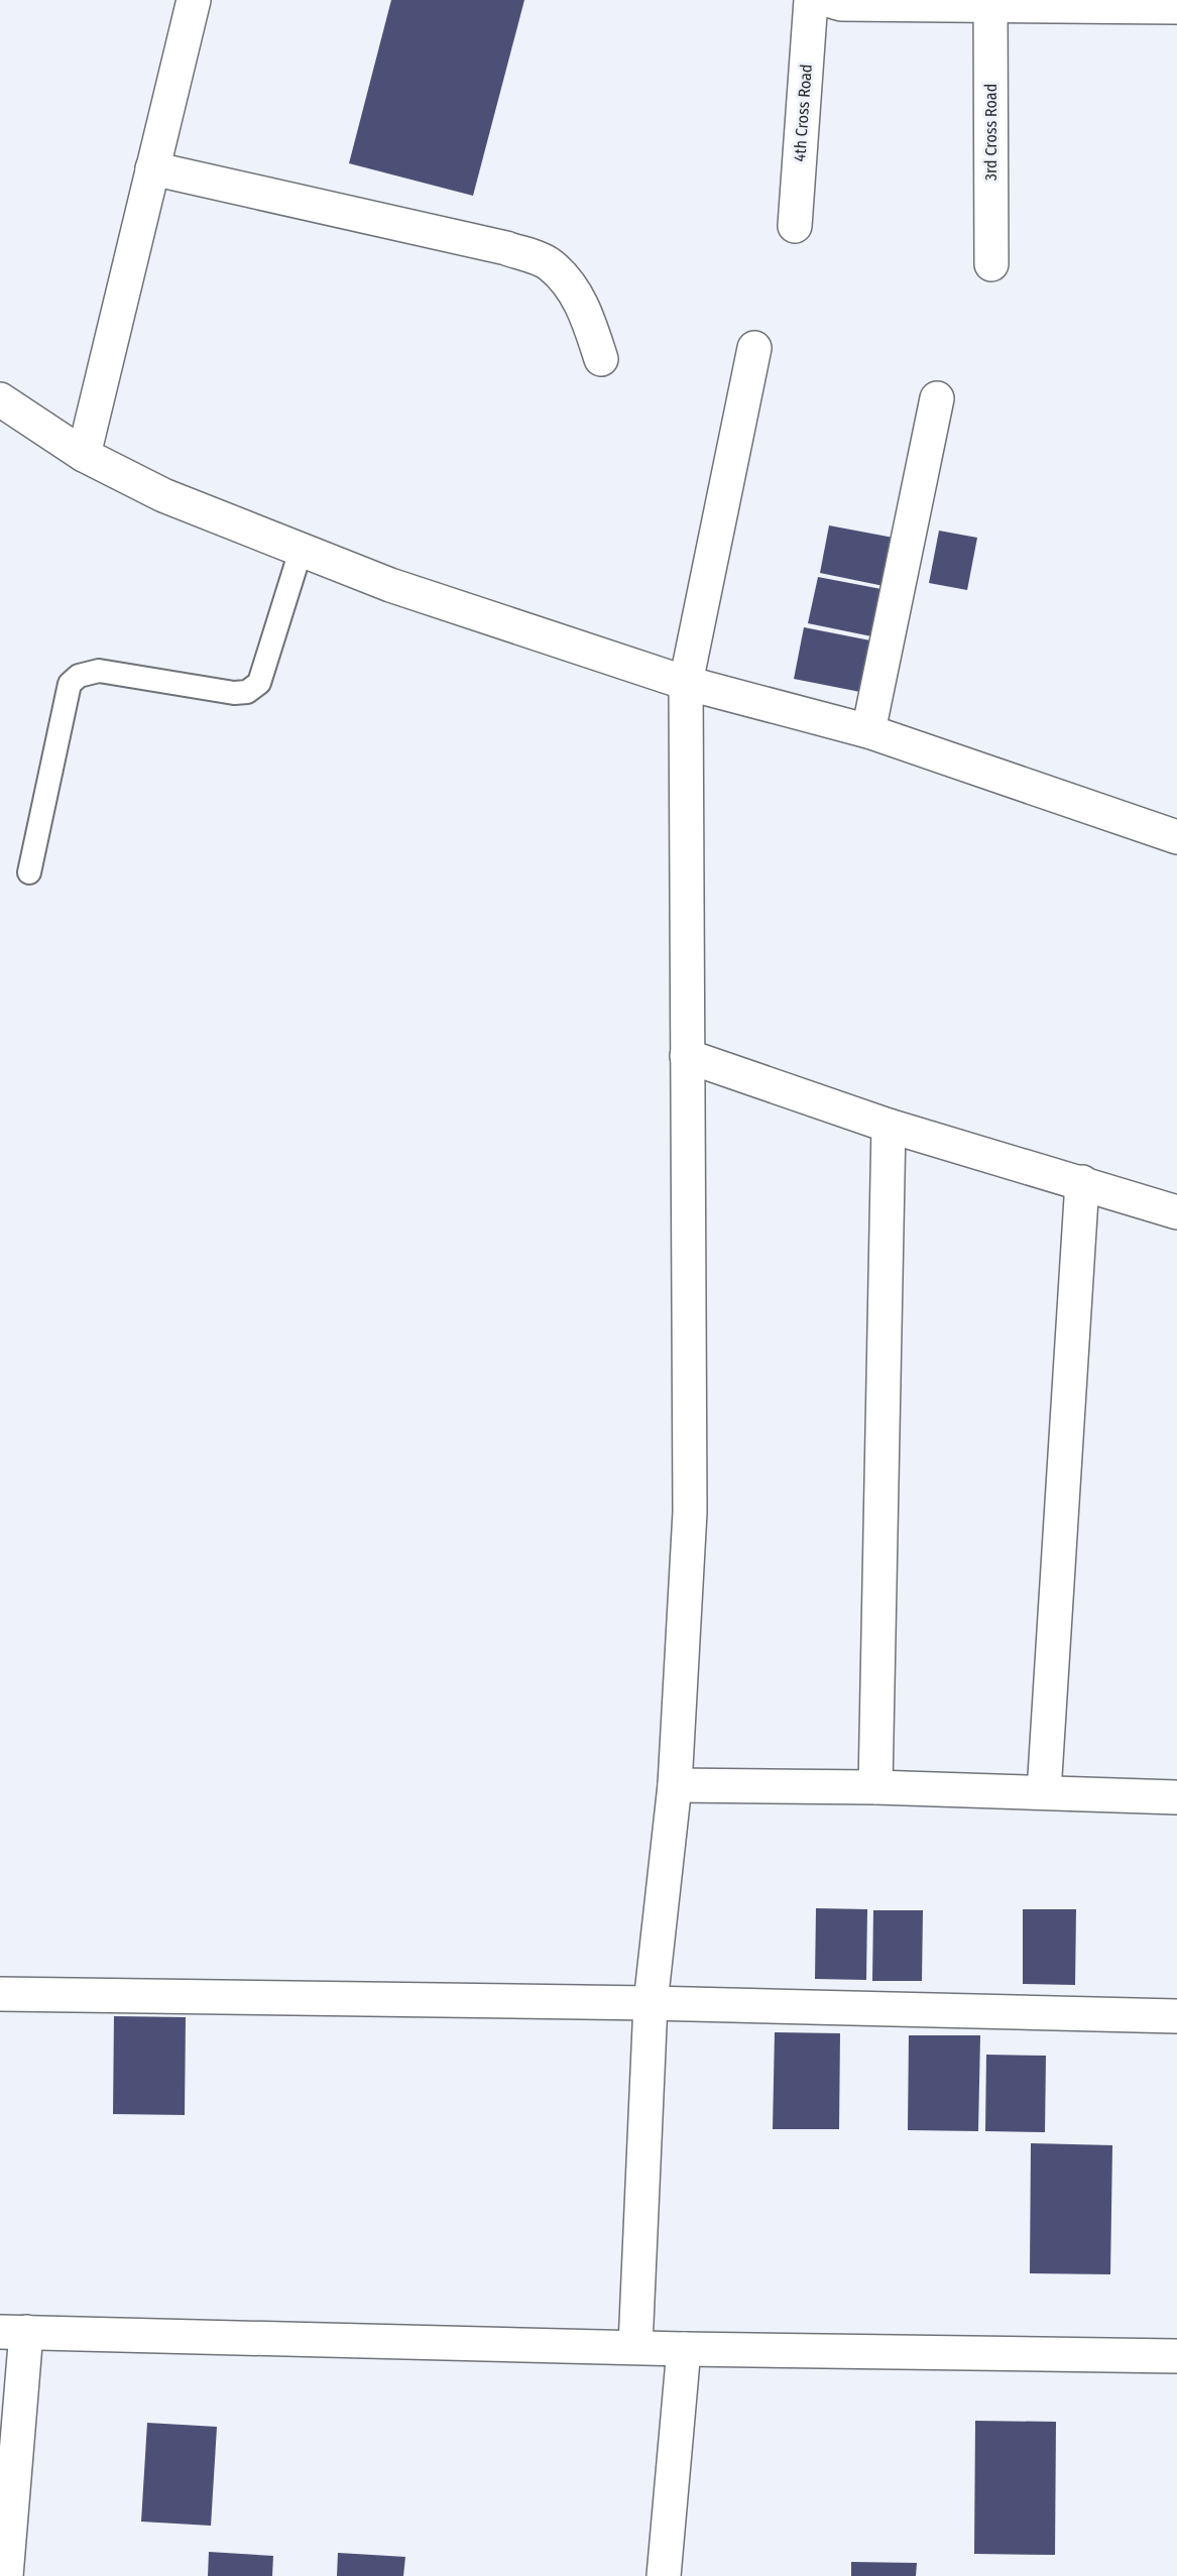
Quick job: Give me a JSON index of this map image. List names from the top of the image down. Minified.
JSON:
{"streets":{"street":["4th Cross Road","3rd Cross Road"]}}
